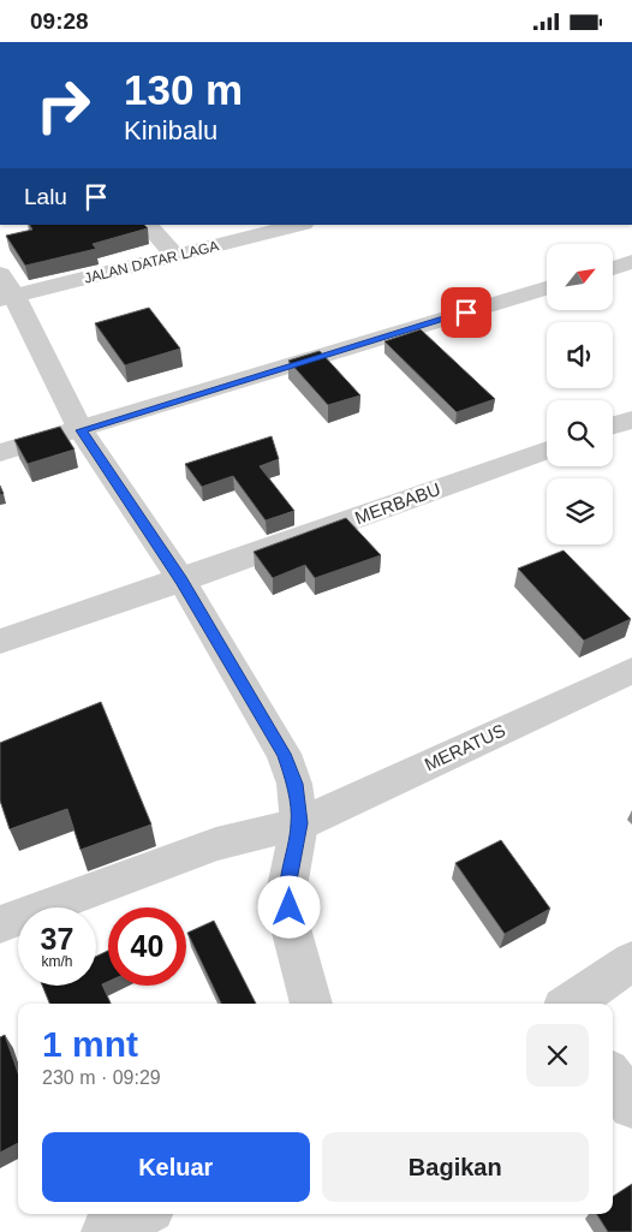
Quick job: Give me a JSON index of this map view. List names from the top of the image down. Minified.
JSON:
{"streets":{"street":["JALAN DATAR LAGA","MERBABU","MERATUS"]},"north":"top right","page":{"status":"09:28","turn":["130 m","Kinibalu"],"then":"Lalu","speed":"37 km/h","limit":"40","heading":["1 mnt","230 m · 09:29"],"buttons":["Keluar","Bagikan"]}}
